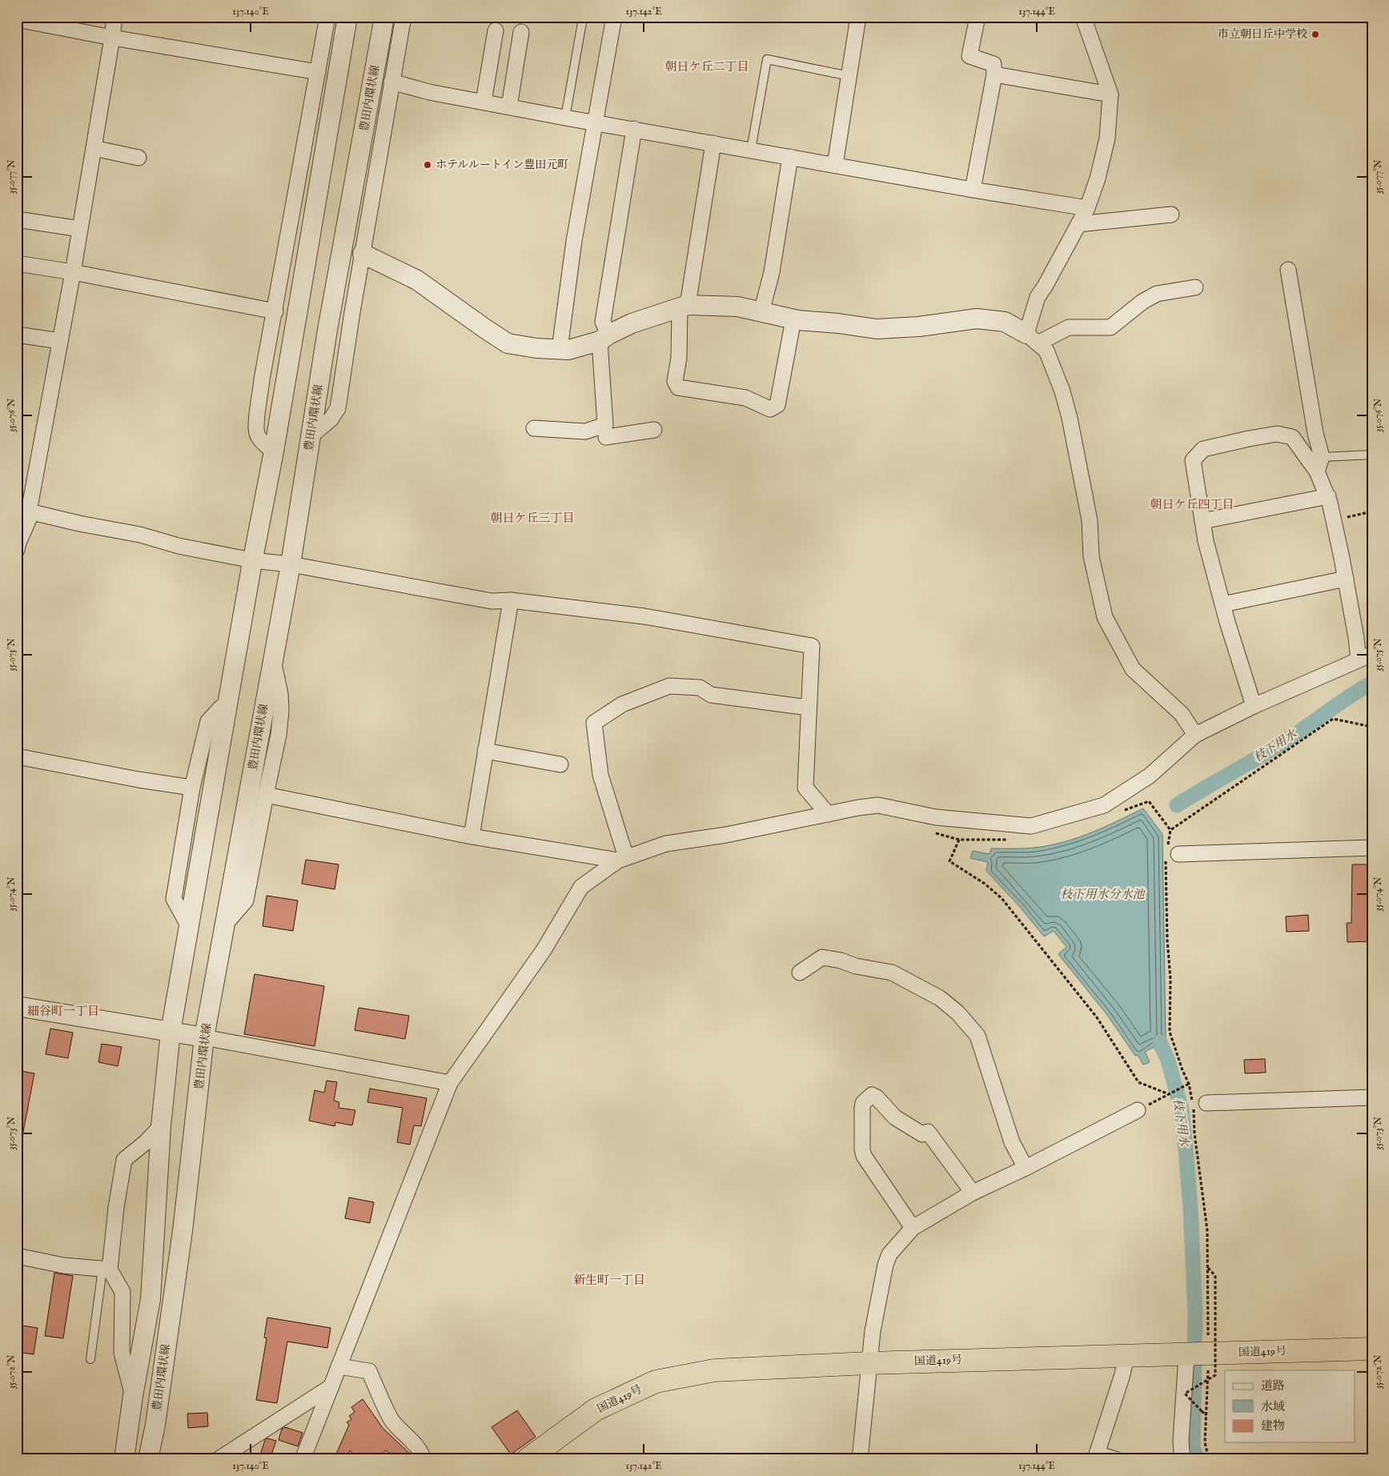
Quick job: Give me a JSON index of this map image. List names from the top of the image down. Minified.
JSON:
{"streets":{"highway":["国道419号"],"street":["豊田内環状線"]},"districts":["朝日ケ丘二丁目","朝日ケ丘四丁目","朝日ケ丘三丁目","細谷町一丁目","新生町一丁目"],"water":["枝下用水","枝下用水分水池"],"places":["市立朝日丘中学校","ホテルルートイン豊田元町"],"legend":["道路","水域","建物"],"coordinates":["137.140°E","137.142°E","137.144°E","35.077°N","35.076°N","35.075°N","35.074°N","35.073°N","35.072°N"]}
